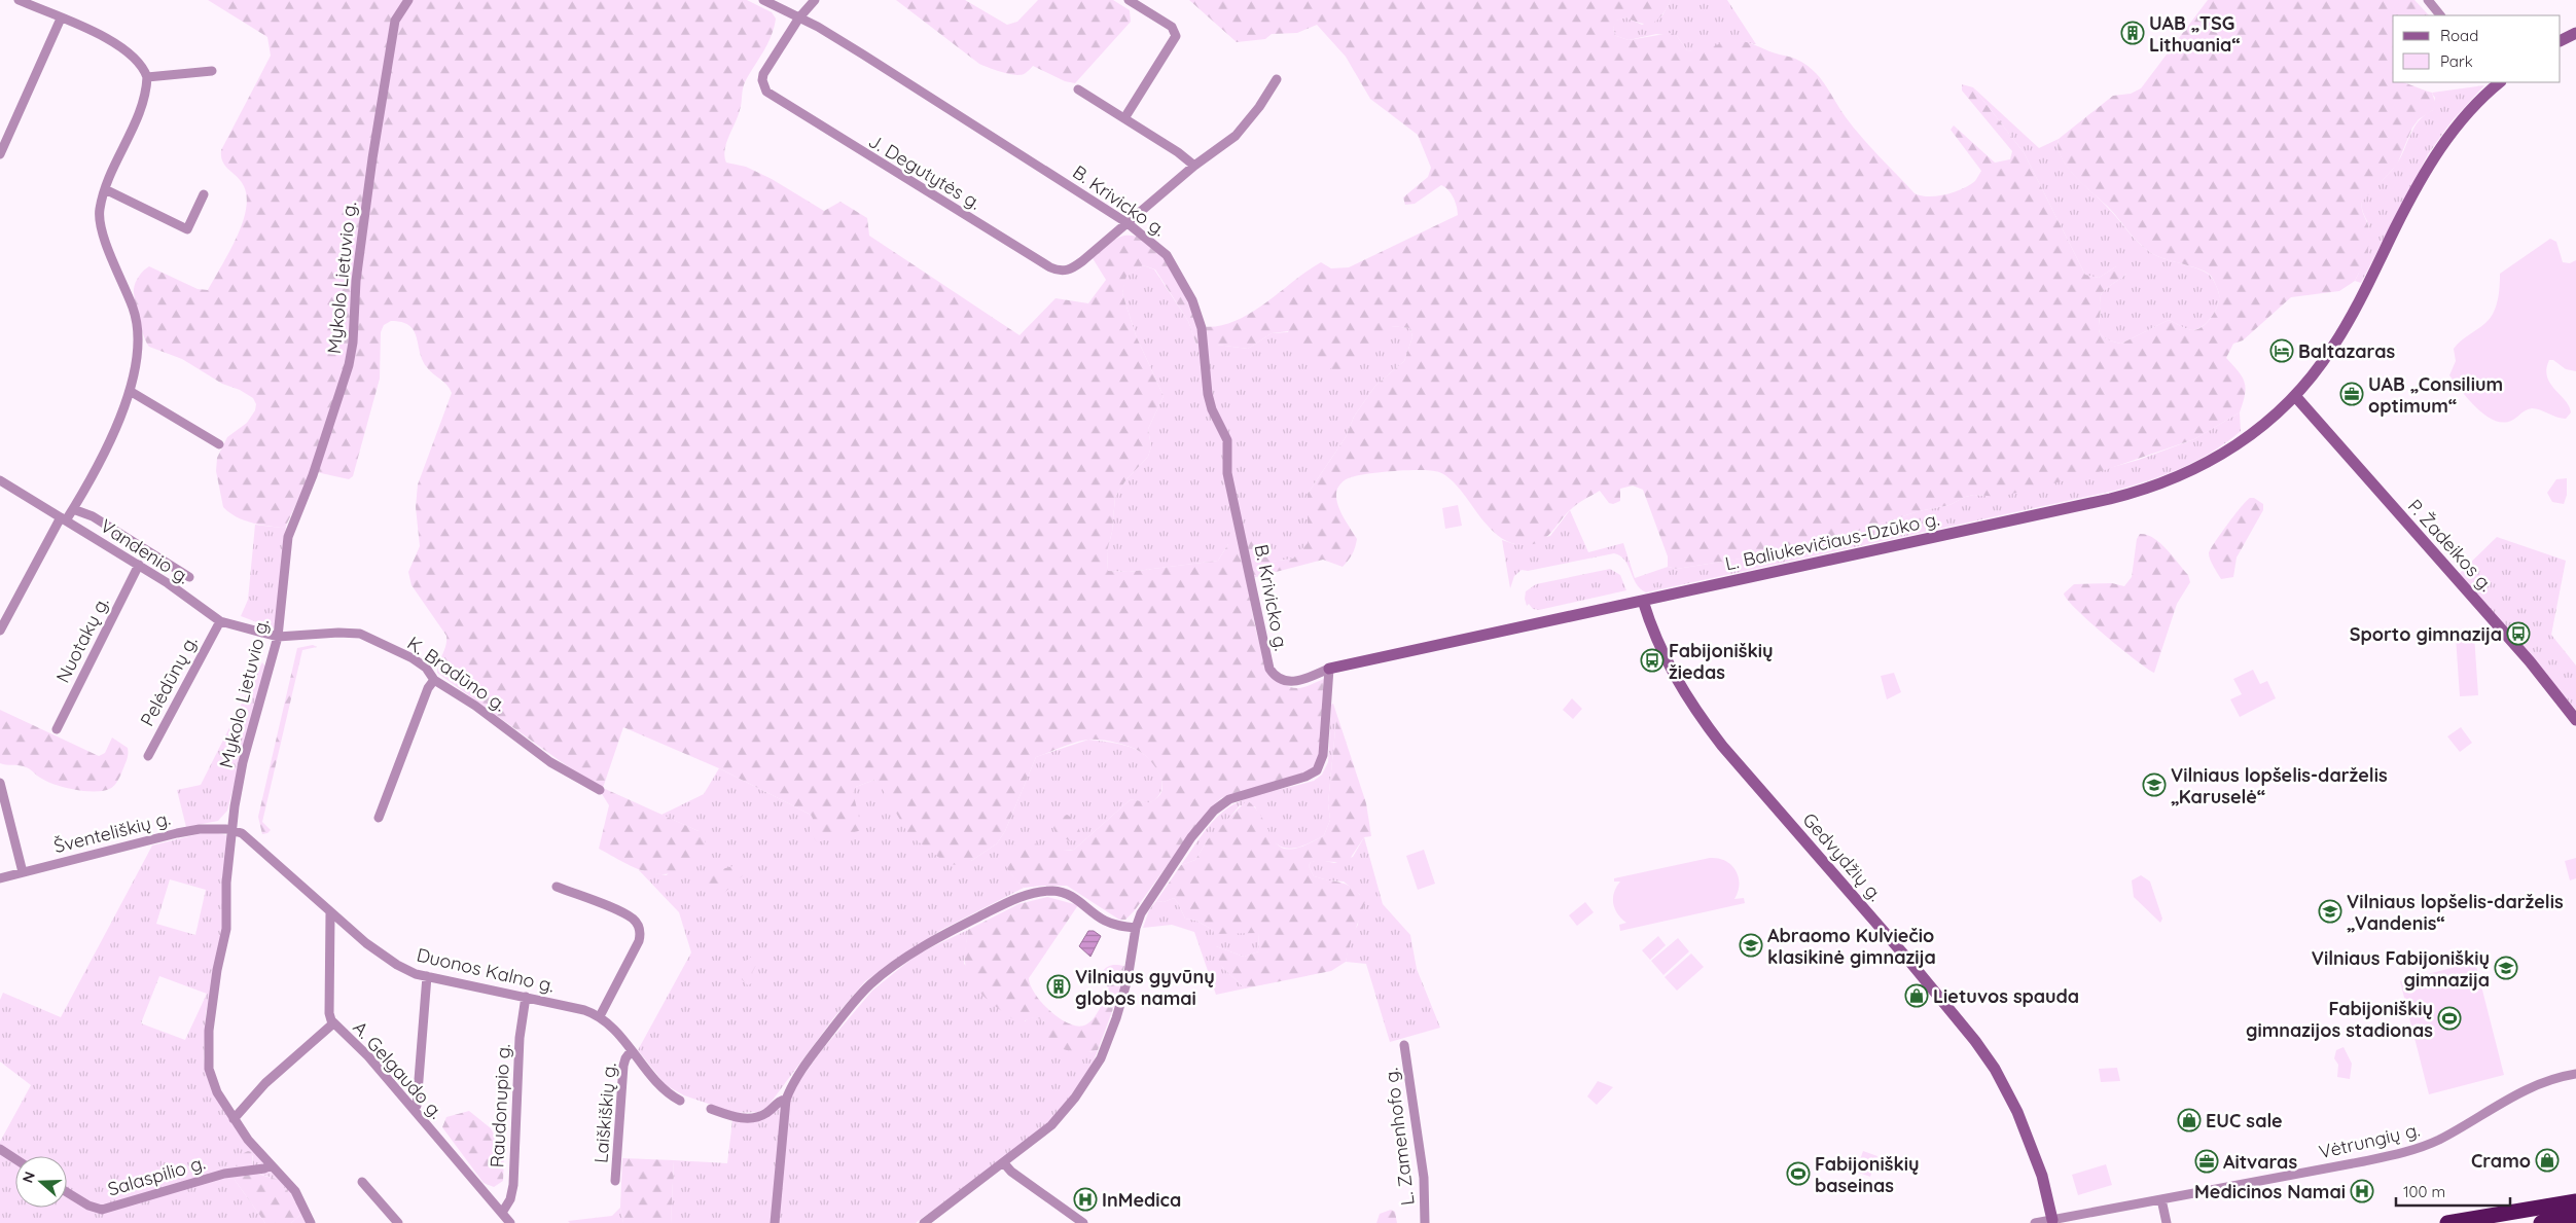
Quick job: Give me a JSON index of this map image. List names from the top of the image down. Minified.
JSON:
{"streets":{"main road":["L. Baliukevičiaus-Dzūko g.","P. Žadeikos g.","Gedvydžių g."],"street":["J. Degutytės g.","B. Krivicko g.","Mykolo Lietuvio g.","Vandenio g.","Nuotakų g.","K. Bradūno g.","Pelėdūnų g.","Šventeliškių g.","Duonos Kalno g.","A. Gelgaudo g.","Raudonupio g.","Laiškiškių g.","L. Zamenhofo g.","Vėtrungių g.","Salaspilio g."]},"crossings":[["J. Degutytės g.","B. Krivicko g."],["B. Krivicko g.","L. Baliukevičiaus-Dzūko g."],["Mykolo Lietuvio g.","Vandenio g."],["Mykolo Lietuvio g.","K. Bradūno g."],["Mykolo Lietuvio g.","Šventeliškių g."],["Mykolo Lietuvio g.","Duonos Kalno g."],["Mykolo Lietuvio g.","Salaspilio g."],["L. Baliukevičiaus-Dzūko g.","P. Žadeikos g."],["L. Baliukevičiaus-Dzūko g.","Gedvydžių g."],["Vandenio g.","Nuotakų g."],["Vandenio g.","K. Bradūno g."],["Vandenio g.","Pelėdūnų g."],["Šventeliškių g.","Duonos Kalno g."],["Gedvydžių g.","Vėtrungių g."],["Duonos Kalno g.","A. Gelgaudo g."],["Duonos Kalno g.","Raudonupio g."],["Duonos Kalno g.","Laiškiškių g."],["A. Gelgaudo g.","Raudonupio g."]],"places":{"building":["UAB „TSG Lithuania“","Vilniaus gyvūnų globos namai"],"hotel":["Baltazaras"],"office":["UAB „Consilium optimum“","Aitvaras"],"bus stop":["Sporto gimnazija","Fabijoniškių žiedas"],"school or university":["Vilniaus lopšelis-darželis „Karuselė“","Vilniaus lopšelis-darželis „Vandenis“","Abraomo Kulviečio klasikinė gimnazija","Vilniaus Fabijoniškių gimnazija"],"shop":["Lietuvos spauda","EUC sale","Cramo"],"sports":["Fabijoniškių gimnazijos stadionas","Fabijoniškių baseinas"],"hospital":["Medicinos Namai","InMedica"]},"legend":["Road","Park"],"scale_bar":"100 m","north":"left"}
